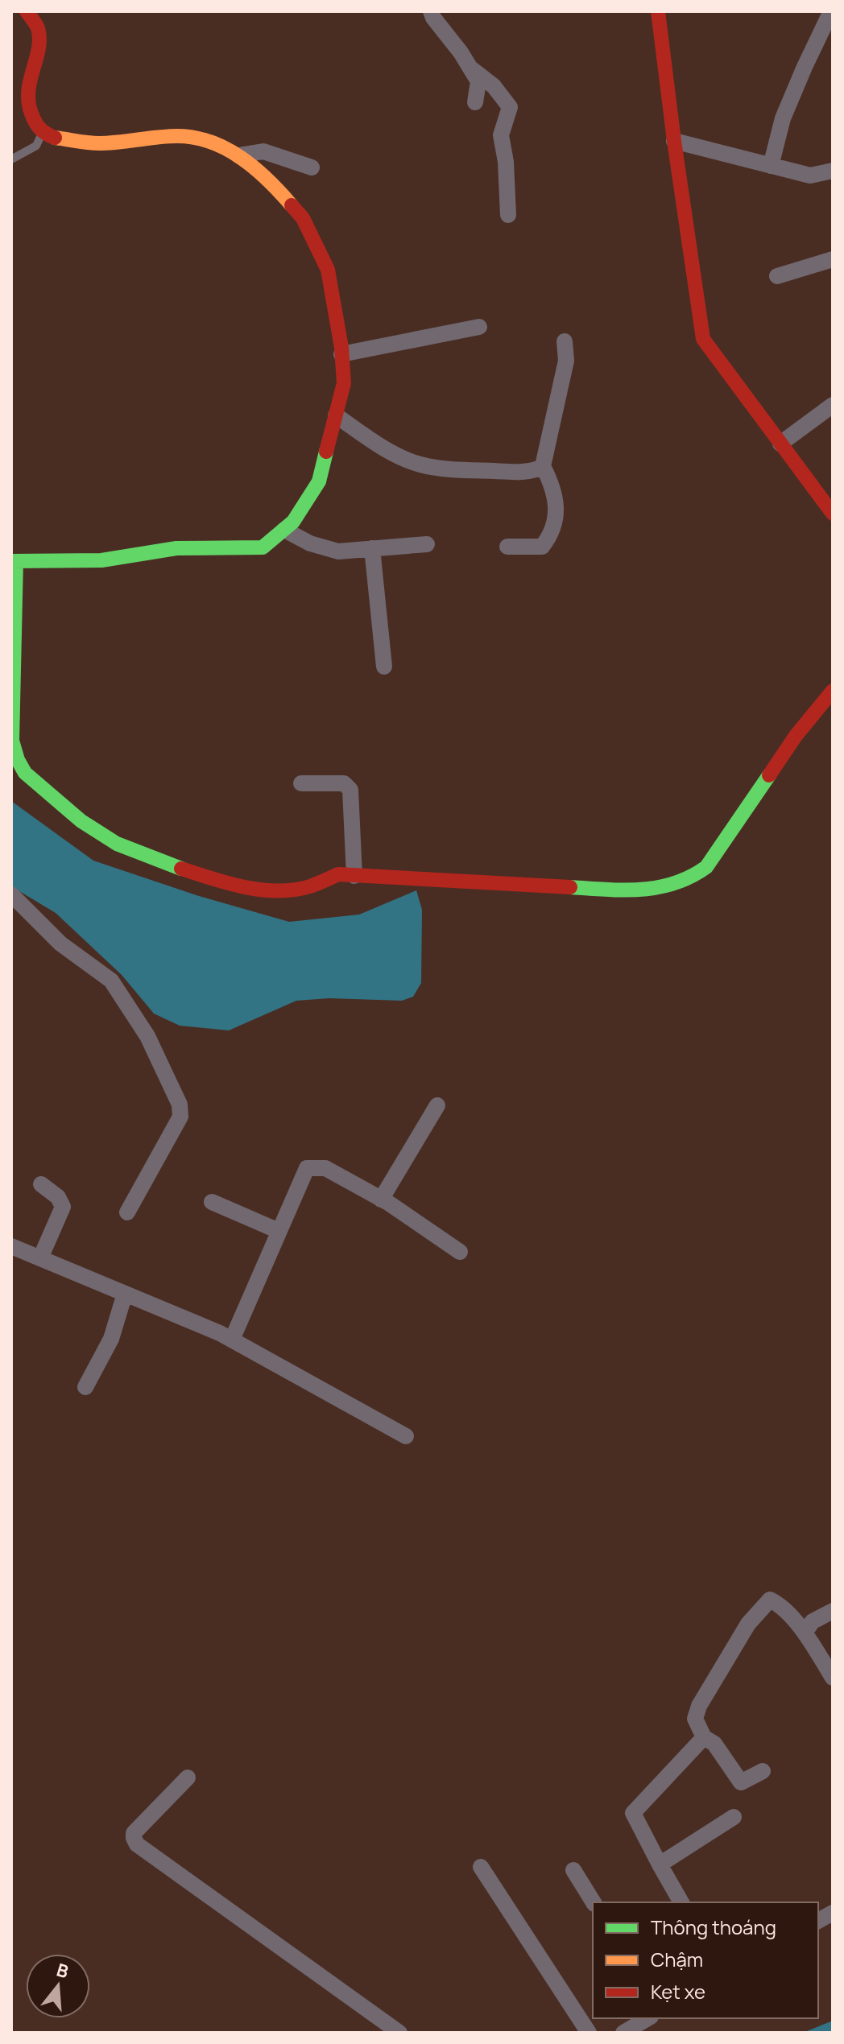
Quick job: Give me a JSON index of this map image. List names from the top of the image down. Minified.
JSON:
{"legend":["Thông thoáng","Chậm","Kẹt xe"],"north":"top"}
